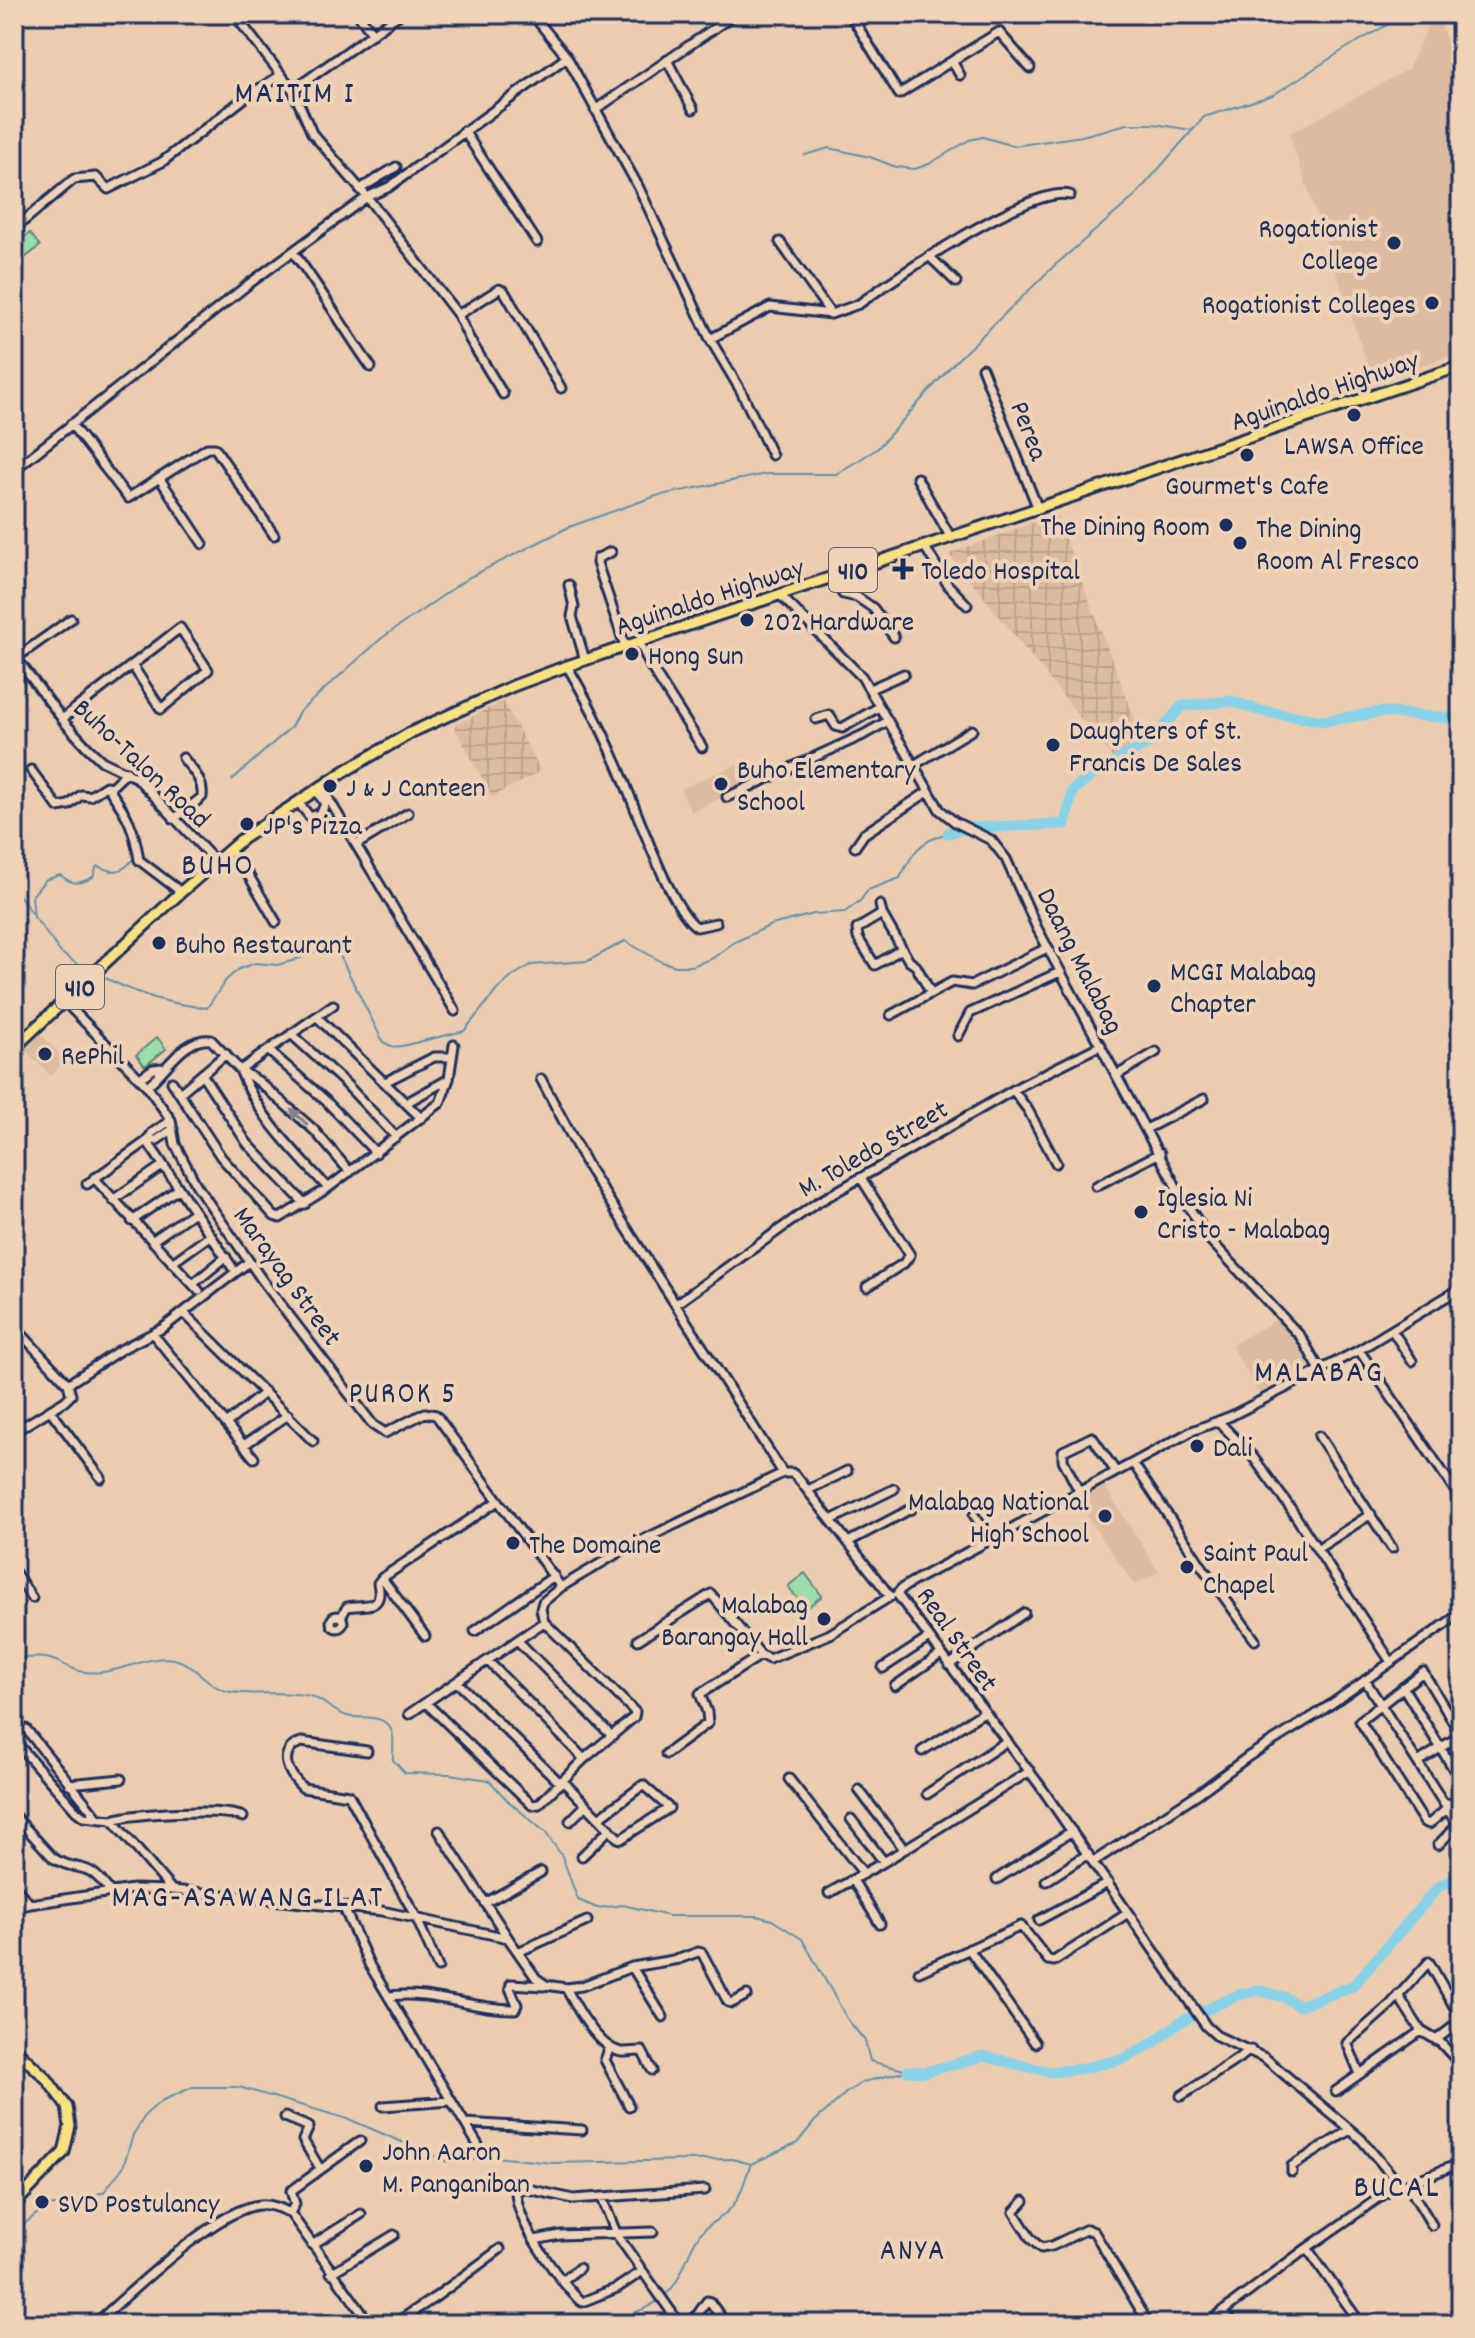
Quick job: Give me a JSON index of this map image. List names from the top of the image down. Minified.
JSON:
{"streets":{"main road":["Aguinaldo Highway","410"],"street":["Perea","Buho-Talon Road","Daang Malabag","M. Toledo Street","Marayag Street","Real Street"]},"crossings":[["Aguinaldo Highway","Perea"],["Aguinaldo Highway","Buho-Talon Road"],["Aguinaldo Highway","Daang Malabag"],["Aguinaldo Highway","Marayag Street"],["Daang Malabag","M. Toledo Street"],["Daang Malabag","Real Street"]],"districts":["MAITIM I","BUHO","MALABAG","PUROK 5","MAG-ASAWANG ILAT","BUCAL","ANYA"],"places":{"other":["Rogationist College","Rogationist Colleges","LAWSA Office","Gourmet's Cafe","The Dining Room","The Dining Room Al Fresco","202 Hardware","Hong Sun","Daughters of St. Francis De Sales","Buho Elementary School","J & J Canteen","JP's Pizza","Buho Restaurant","MCGI Malabag Chapter","RePhil","Iglesia Ni Cristo - Malabag","Dali","Malabag National High School","The Domaine","Saint Paul Chapel","Malabag Barangay Hall","John Aaron M. Panganiban","SVD Postulancy"],"health":["Toledo Hospital"]}}
